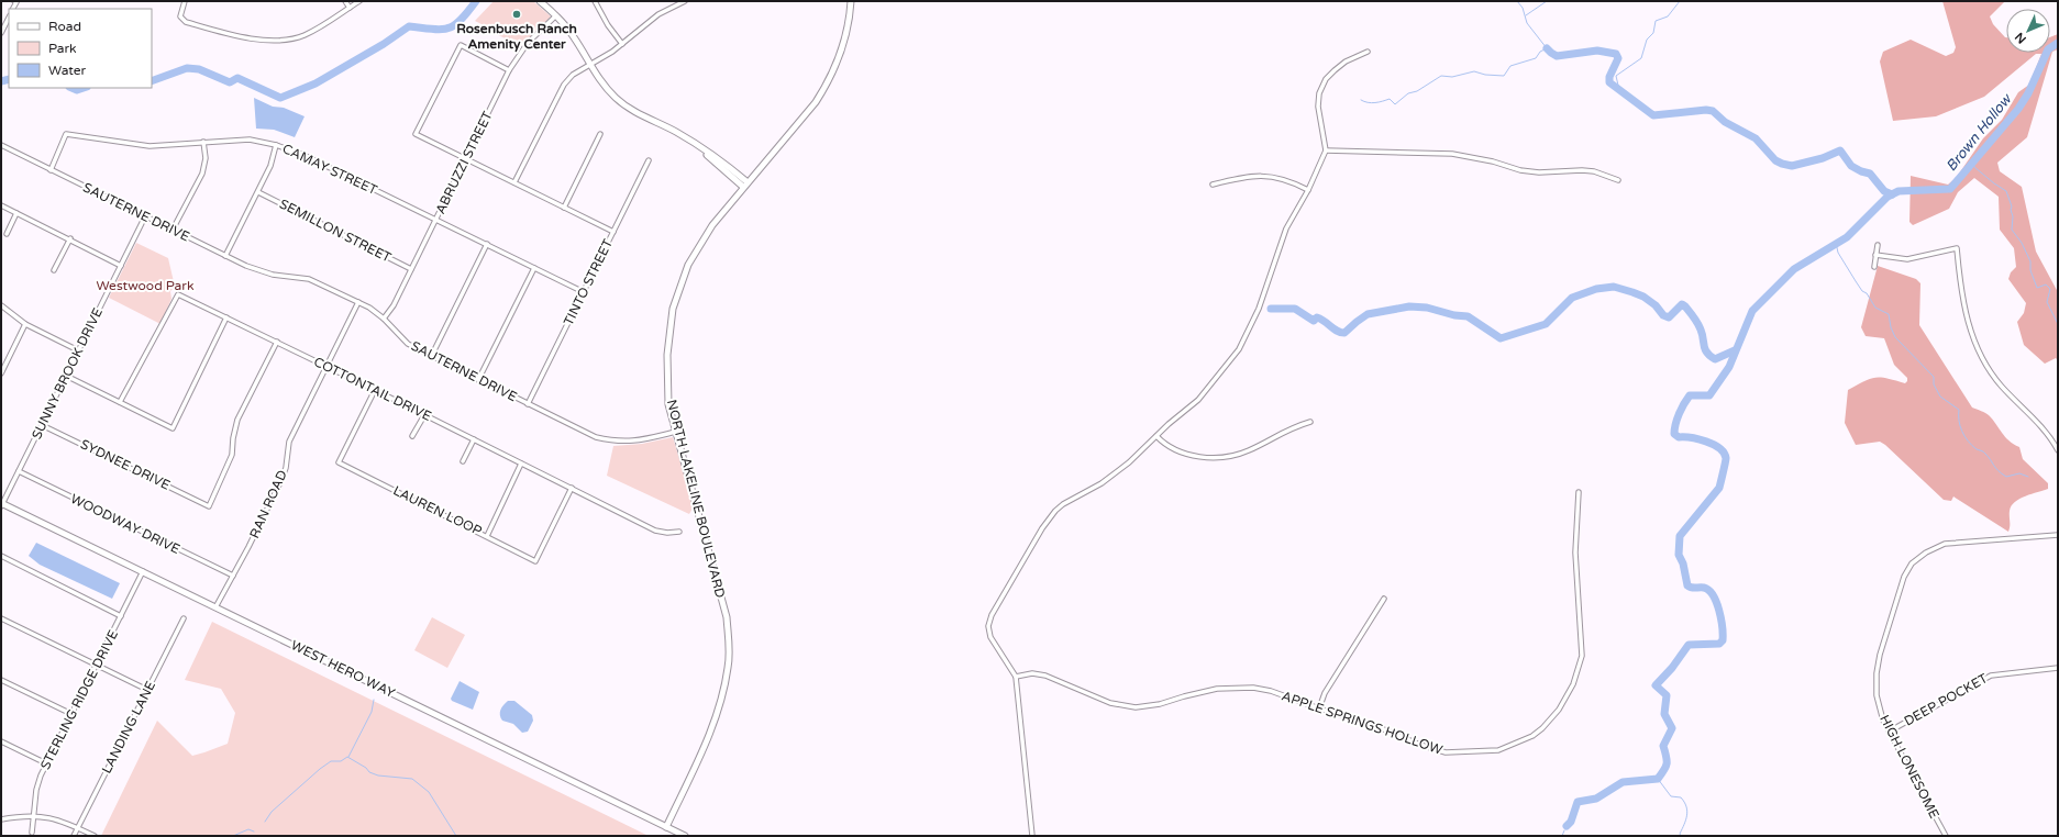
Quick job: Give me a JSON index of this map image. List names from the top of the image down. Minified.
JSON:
{"streets":{"street":["ABRUZZI STREET","CAMAY STREET","SAUTERNE DRIVE","SEMILLON STREET","TINTO STREET","SUNNY BROOK DRIVE","COTTONTAIL DRIVE","SYDNEE DRIVE","NORTH LAKELINE BOULEVARD","RAN ROAD","LAUREN LOOP","WOODWAY DRIVE","WEST HERO WAY","STERLING RIDGE DRIVE","DEEP POCKET","APPLE SPRINGS HOLLOW","LANDING LANE","HIGH LONESOME"]},"crossings":[["ABRUZZI STREET","CAMAY STREET"],["ABRUZZI STREET","SAUTERNE DRIVE"],["ABRUZZI STREET","SEMILLON STREET"],["CAMAY STREET","SAUTERNE DRIVE"],["CAMAY STREET","TINTO STREET"],["SAUTERNE DRIVE","TINTO STREET"],["SAUTERNE DRIVE","SUNNY BROOK DRIVE"],["SAUTERNE DRIVE","NORTH LAKELINE BOULEVARD"],["SAUTERNE DRIVE","RAN ROAD"],["SUNNY BROOK DRIVE","SYDNEE DRIVE"],["SUNNY BROOK DRIVE","WOODWAY DRIVE"],["SUNNY BROOK DRIVE","WEST HERO WAY"],["COTTONTAIL DRIVE","SYDNEE DRIVE"],["COTTONTAIL DRIVE","RAN ROAD"],["COTTONTAIL DRIVE","LAUREN LOOP"],["NORTH LAKELINE BOULEVARD","WEST HERO WAY"],["RAN ROAD","WOODWAY DRIVE"],["RAN ROAD","WEST HERO WAY"],["WEST HERO WAY","STERLING RIDGE DRIVE"],["DEEP POCKET","HIGH LONESOME"]],"water":["Brown Hollow"],"parks":["Westwood Park"],"places":["Rosenbusch Ranch Amenity Center"],"legend":["Road","Park","Water"],"north":"bottom left"}
